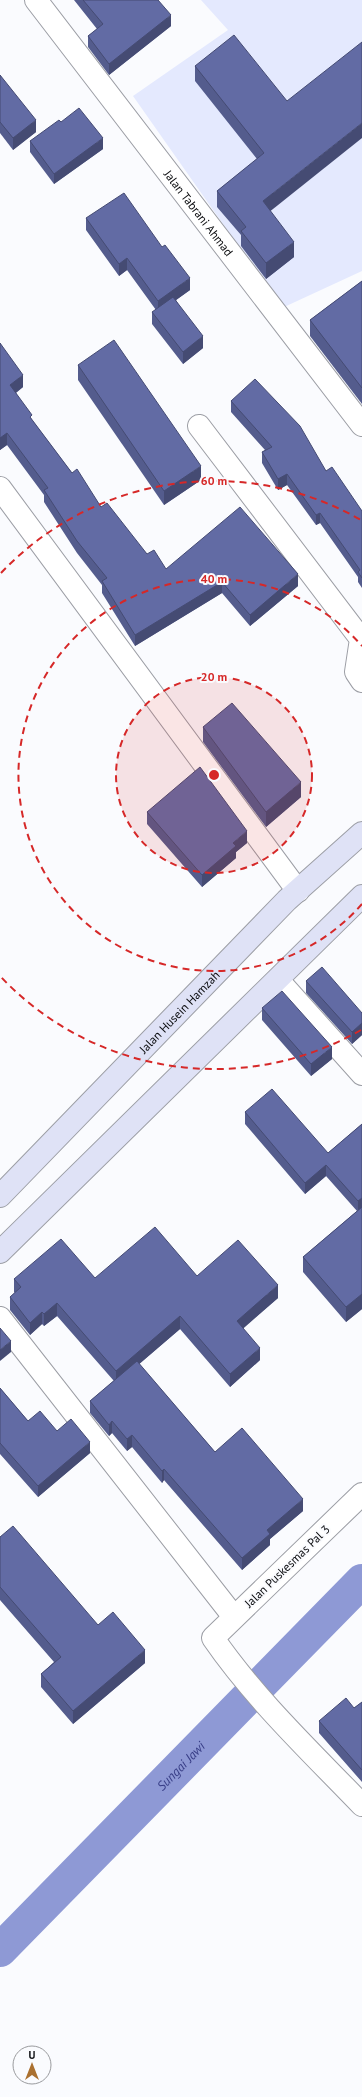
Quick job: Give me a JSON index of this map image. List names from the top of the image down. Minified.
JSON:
{"streets":{"street":["Jalan Tabrani Ahmad","Jalan Husein Hamzah","Jalan Puskesmas Pal 3"]},"water":["Sungai Jawi"],"north":"top","rings":["60 m","40 m","20 m"]}
